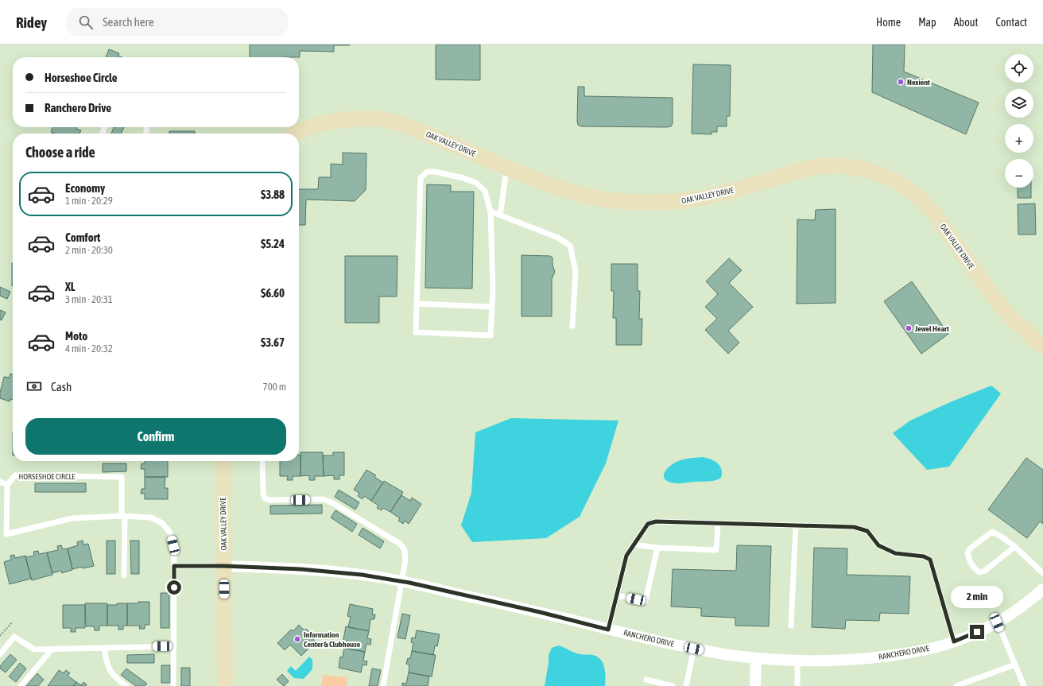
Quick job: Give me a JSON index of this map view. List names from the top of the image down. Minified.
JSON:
{"streets":{"street":["OAK VALLEY DRIVE","RANCHERO DRIVE"],"lane":["HORSESHOE CIRCLE"]},"crossings":[["OAK VALLEY DRIVE","RANCHERO DRIVE"]],"places":["Nexient","Jewel Heart","Information Center & Clubhouse"],"page":{"header":"Ridey","search":"Search here","nav":["Home","Map","About","Contact"],"map_buttons":["+","−"],"banner":["Horseshoe Circle","Ranchero Drive"],"heading":"Choose a ride","list":[{"name":"Economy","note":"1 min · 20:29","value":"$3.88"},{"name":"Comfort","note":"2 min · 20:30","value":"$5.24"},{"name":"XL","note":"3 min · 20:31","value":"$6.60"},{"name":"Moto","note":"4 min · 20:32","value":"$3.67"}],"pay":["Cash","700 m"],"buttons":"Confirm","bubble":"2 min"}}
